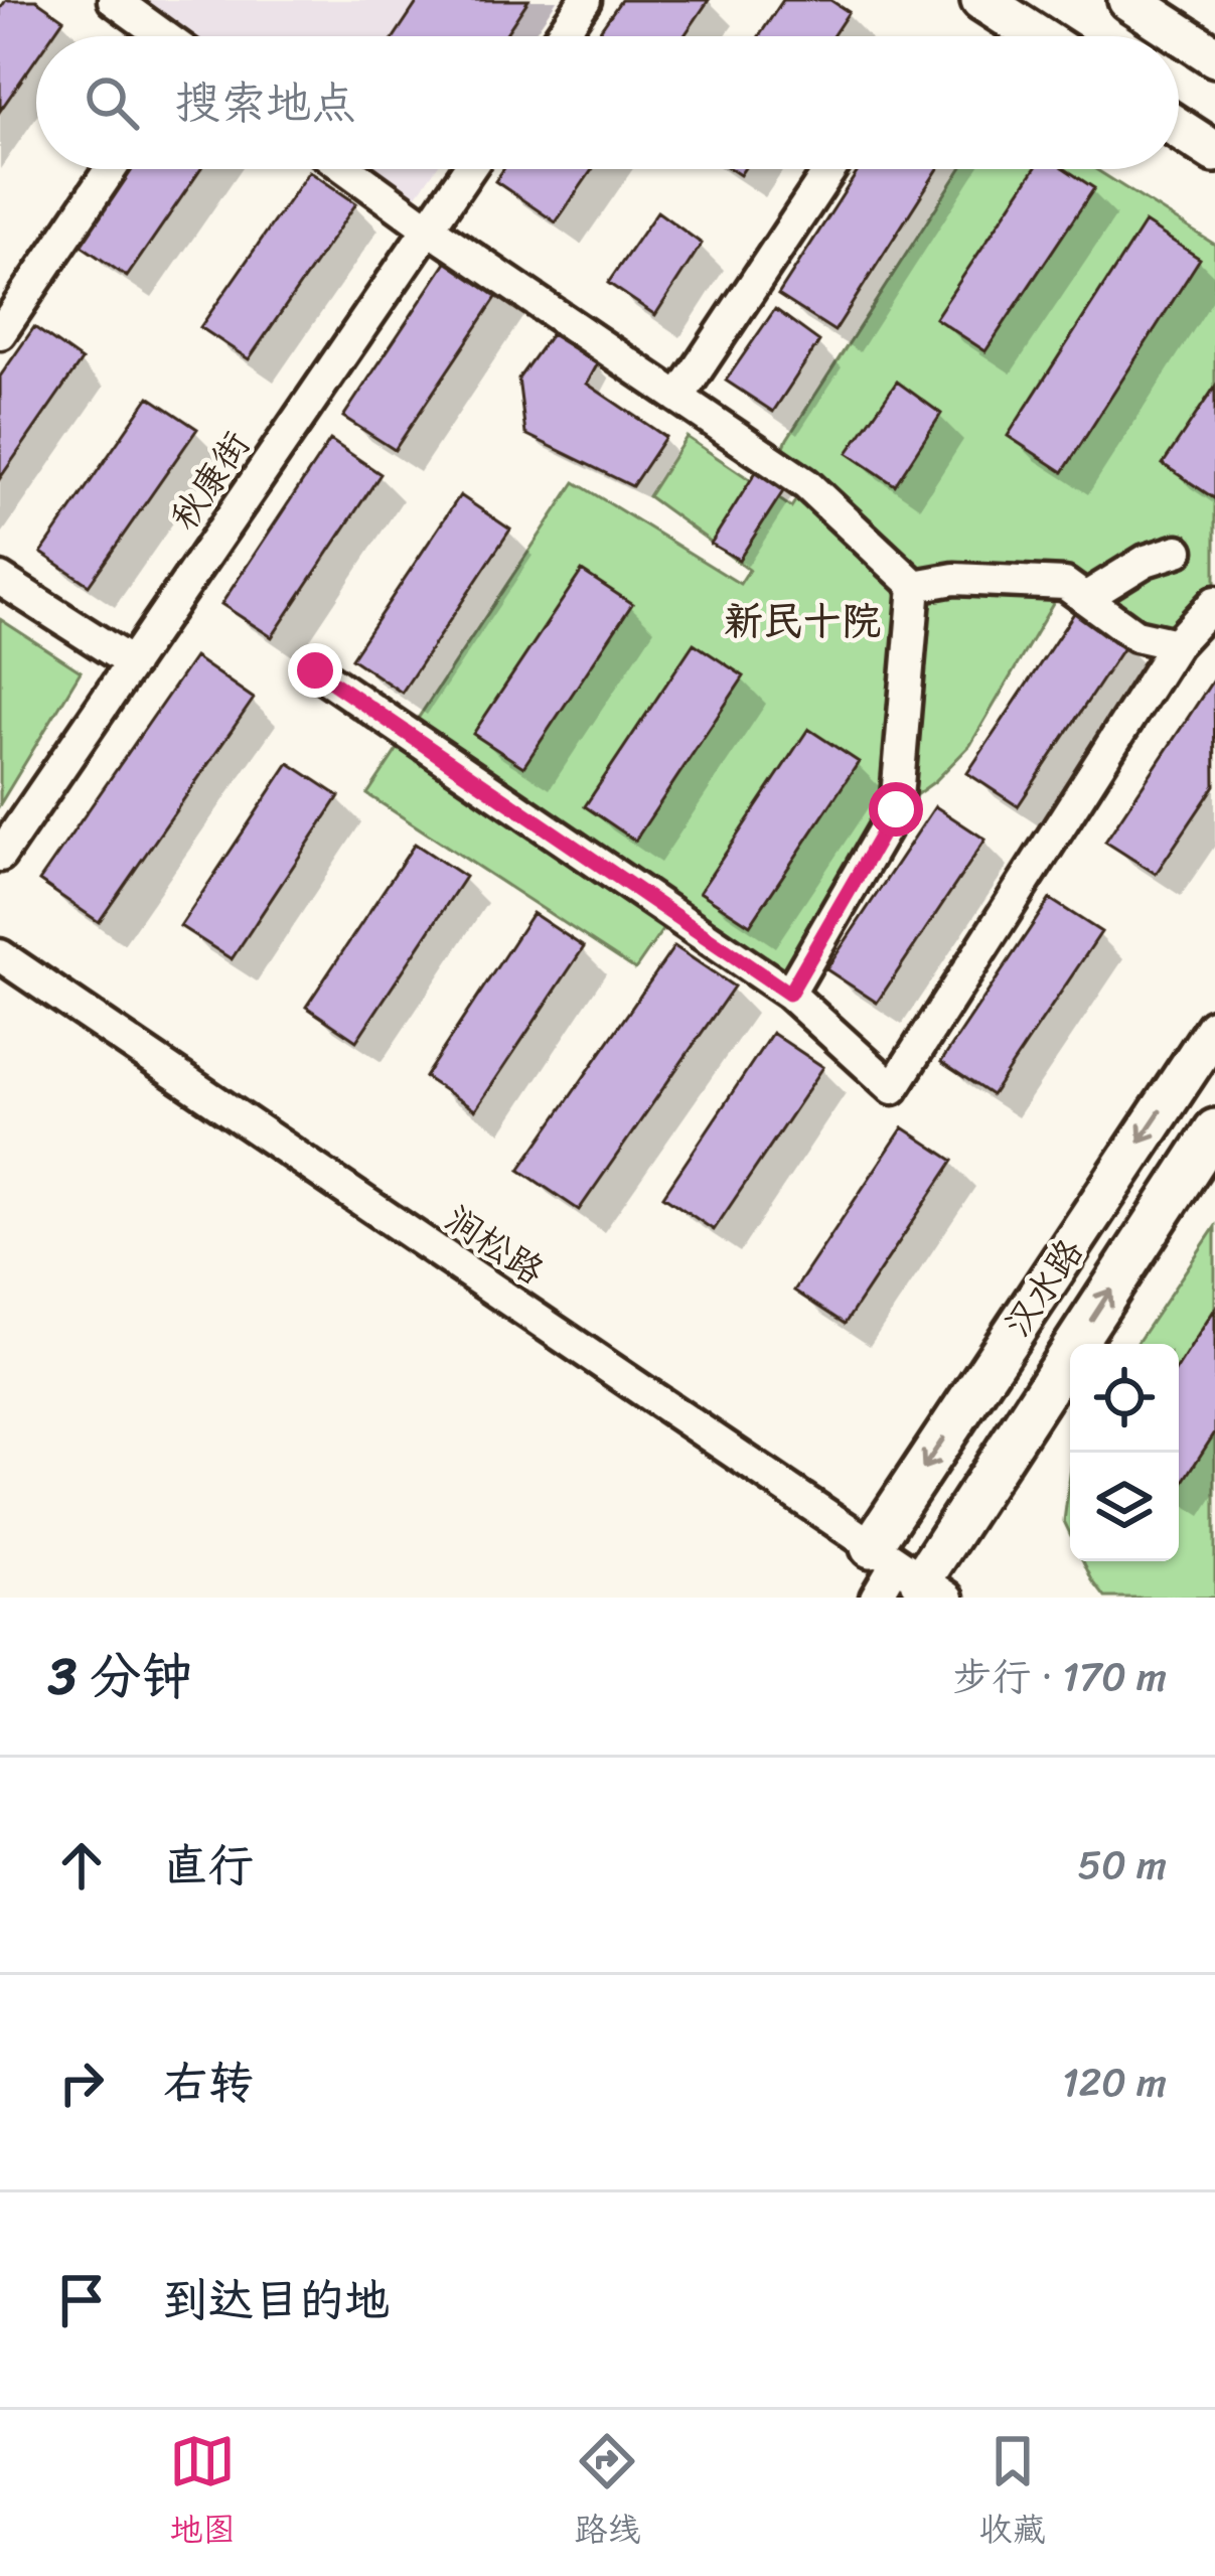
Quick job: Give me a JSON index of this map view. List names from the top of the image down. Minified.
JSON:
{"streets":{"main road":["汉水路"],"street":["秋康街","涧松路"]},"crossings":[["涧松路","汉水路"]],"districts":["新民十院"],"page":{"search":"搜索地点","heading":["3 分钟","步行 · 170 m"],"list":[["直行","50 m"],["右转","120 m"],"到达目的地"],"nav":["地图","路线","收藏"]}}
